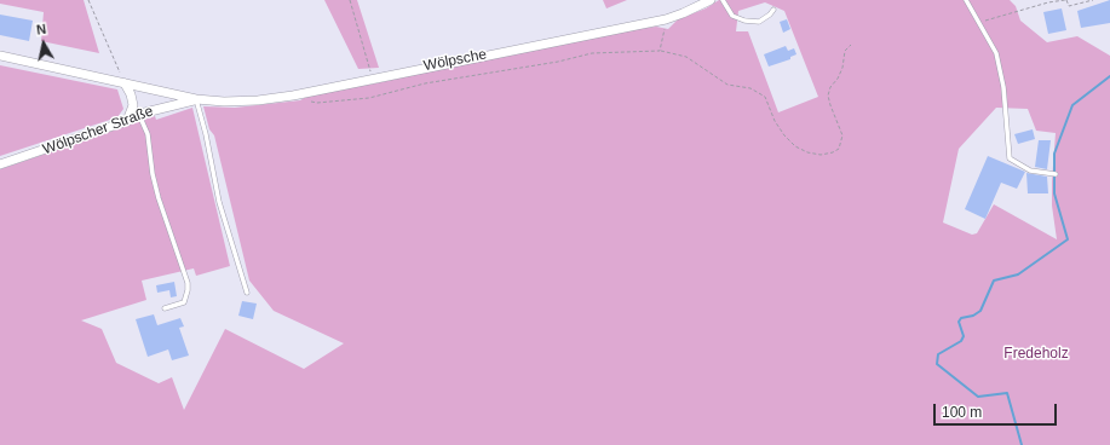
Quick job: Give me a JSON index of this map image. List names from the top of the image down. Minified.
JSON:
{"streets":{"street":["Wölpsche","Wölpscher Straße"]},"crossings":[["Wölpsche","Wölpscher Straße"]],"parks":["Fredeholz"],"scale_bar":"100 m","north":"top"}
